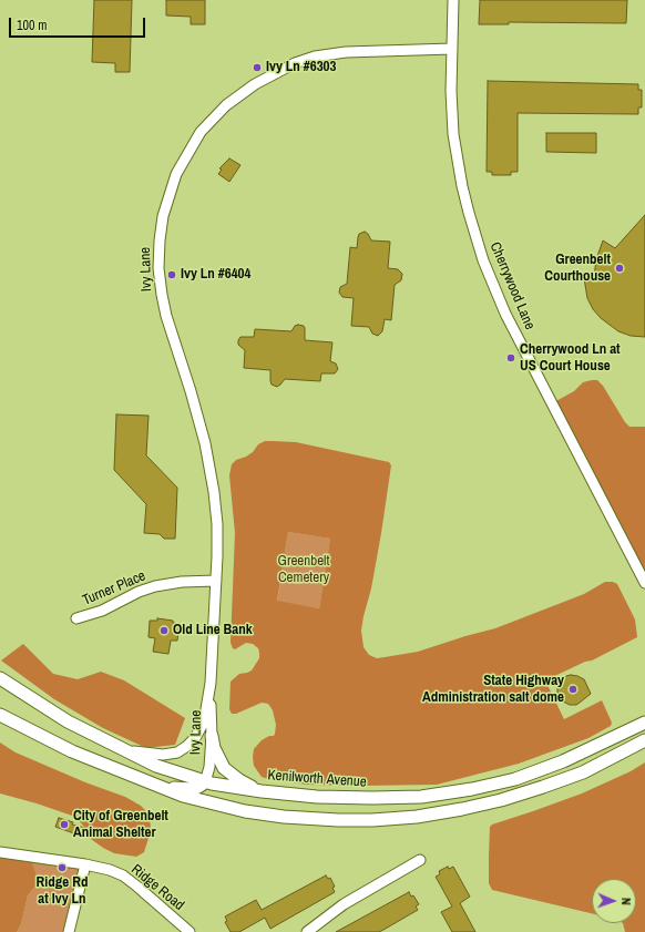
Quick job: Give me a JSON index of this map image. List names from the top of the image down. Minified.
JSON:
{"streets":{"main road":["Kenilworth Avenue"],"street":["Ivy Lane","Cherrywood Lane","Turner Place","Ridge Road"]},"crossings":[["Ivy Lane","Cherrywood Lane"],["Ivy Lane","Turner Place"],["Ivy Lane","Kenilworth Avenue"]],"parks":["Greenbelt Cemetery"],"places":["Ivy Ln #6303","Greenbelt Courthouse","Ivy Ln #6404","Cherrywood Ln at US Court House","Old Line Bank","State Highway Administration salt dome","City of Greenbelt Animal Shelter","Ridge Rd at Ivy Ln"],"scale_bar":"100 m","north":"right"}
